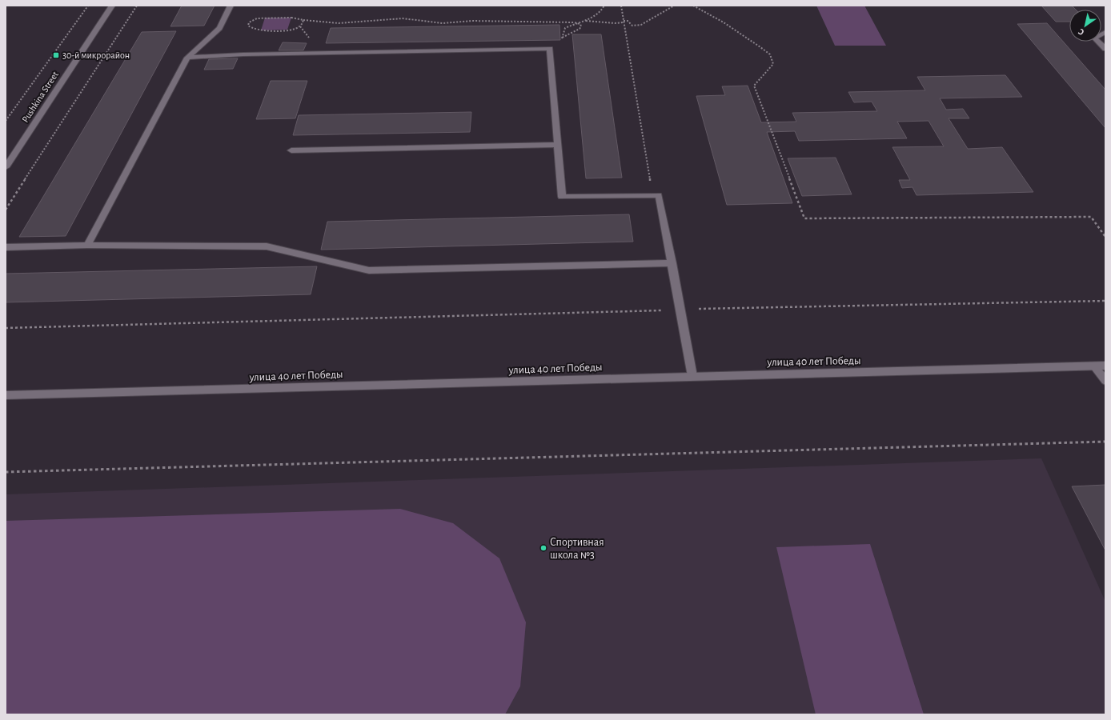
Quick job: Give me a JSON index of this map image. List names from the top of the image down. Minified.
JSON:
{"streets":{"street":["Pushkina Street","улица 40 лет Победы"]},"places":{"transit":["30-й микрорайон"],"other":["Спортивная школа №3"]},"north":"bottom left"}
